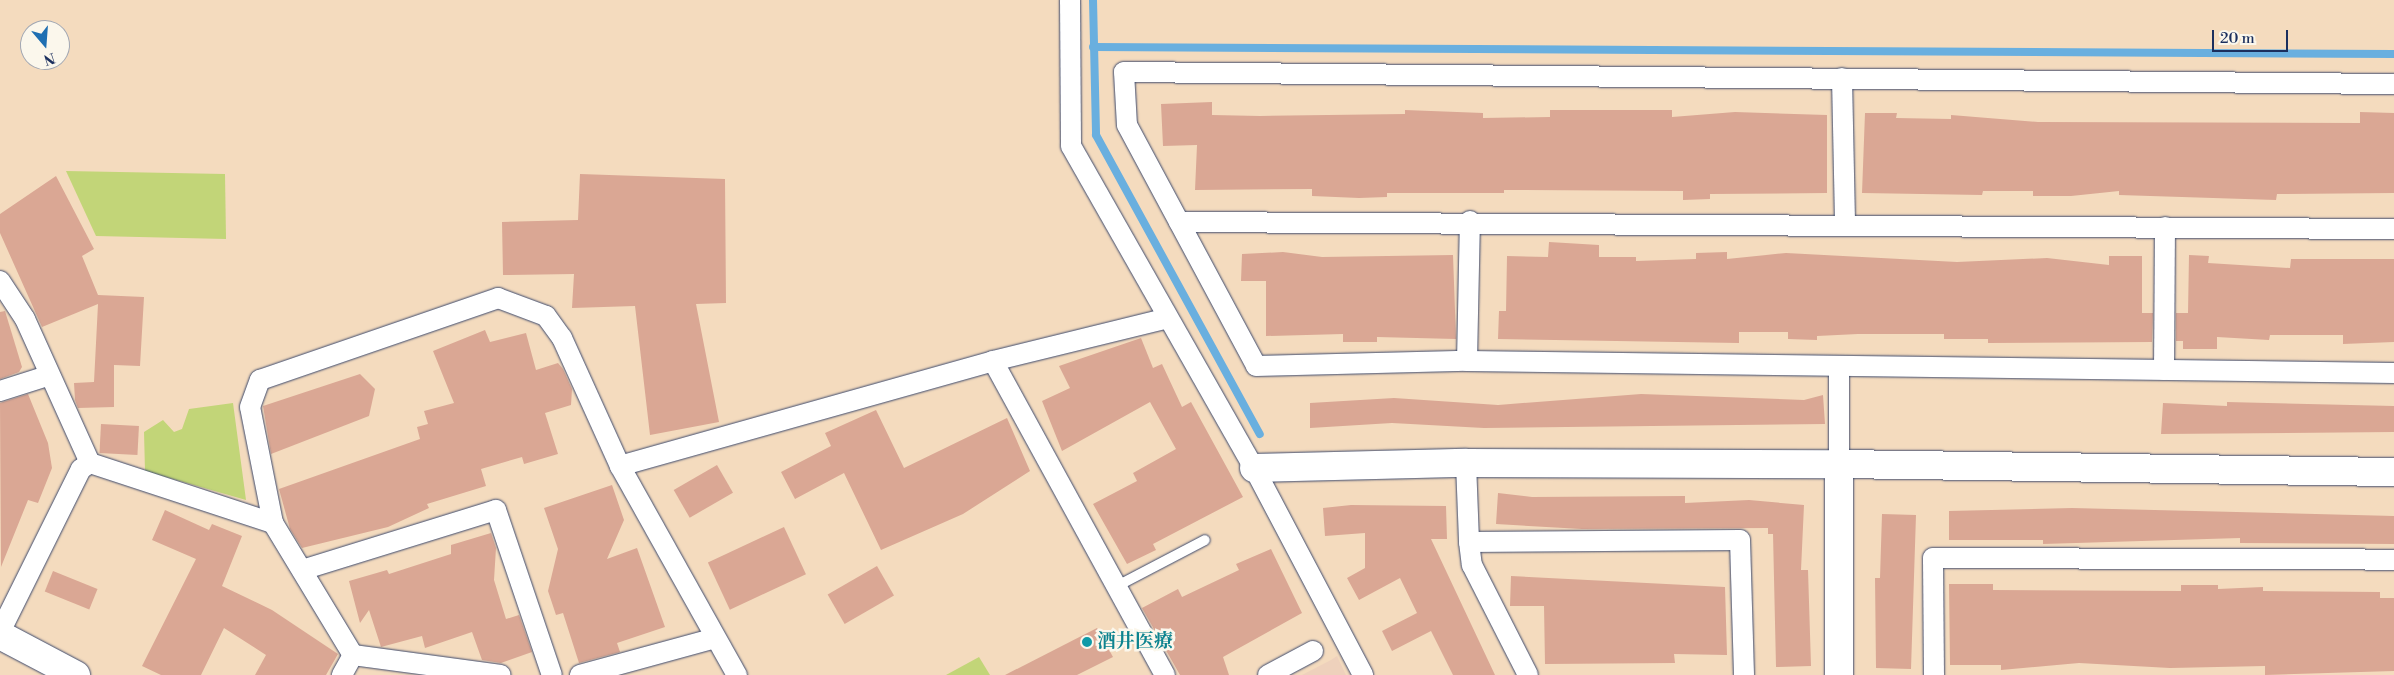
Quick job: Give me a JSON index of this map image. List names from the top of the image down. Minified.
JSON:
{"places":["酒井医療"],"scale_bar":"20 m","north":"bottom"}
